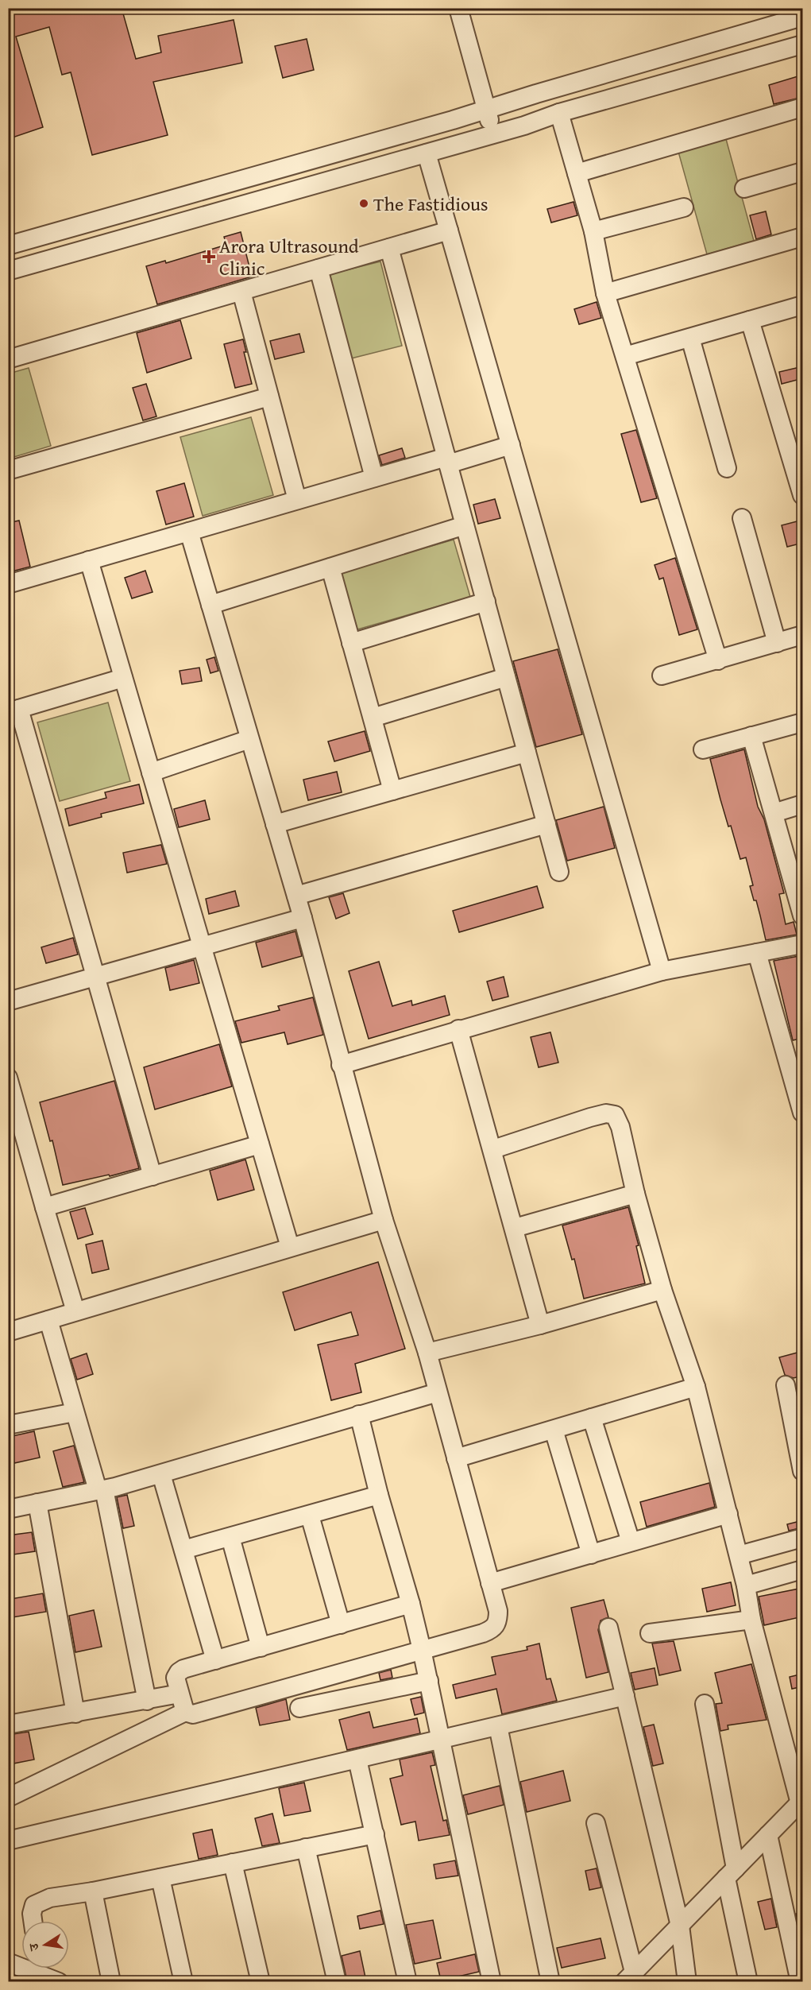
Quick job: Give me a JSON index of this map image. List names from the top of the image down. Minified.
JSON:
{"places":{"other":["The Fastidious"],"health":["Arora Ultrasound Clinic"]},"north":"left"}
